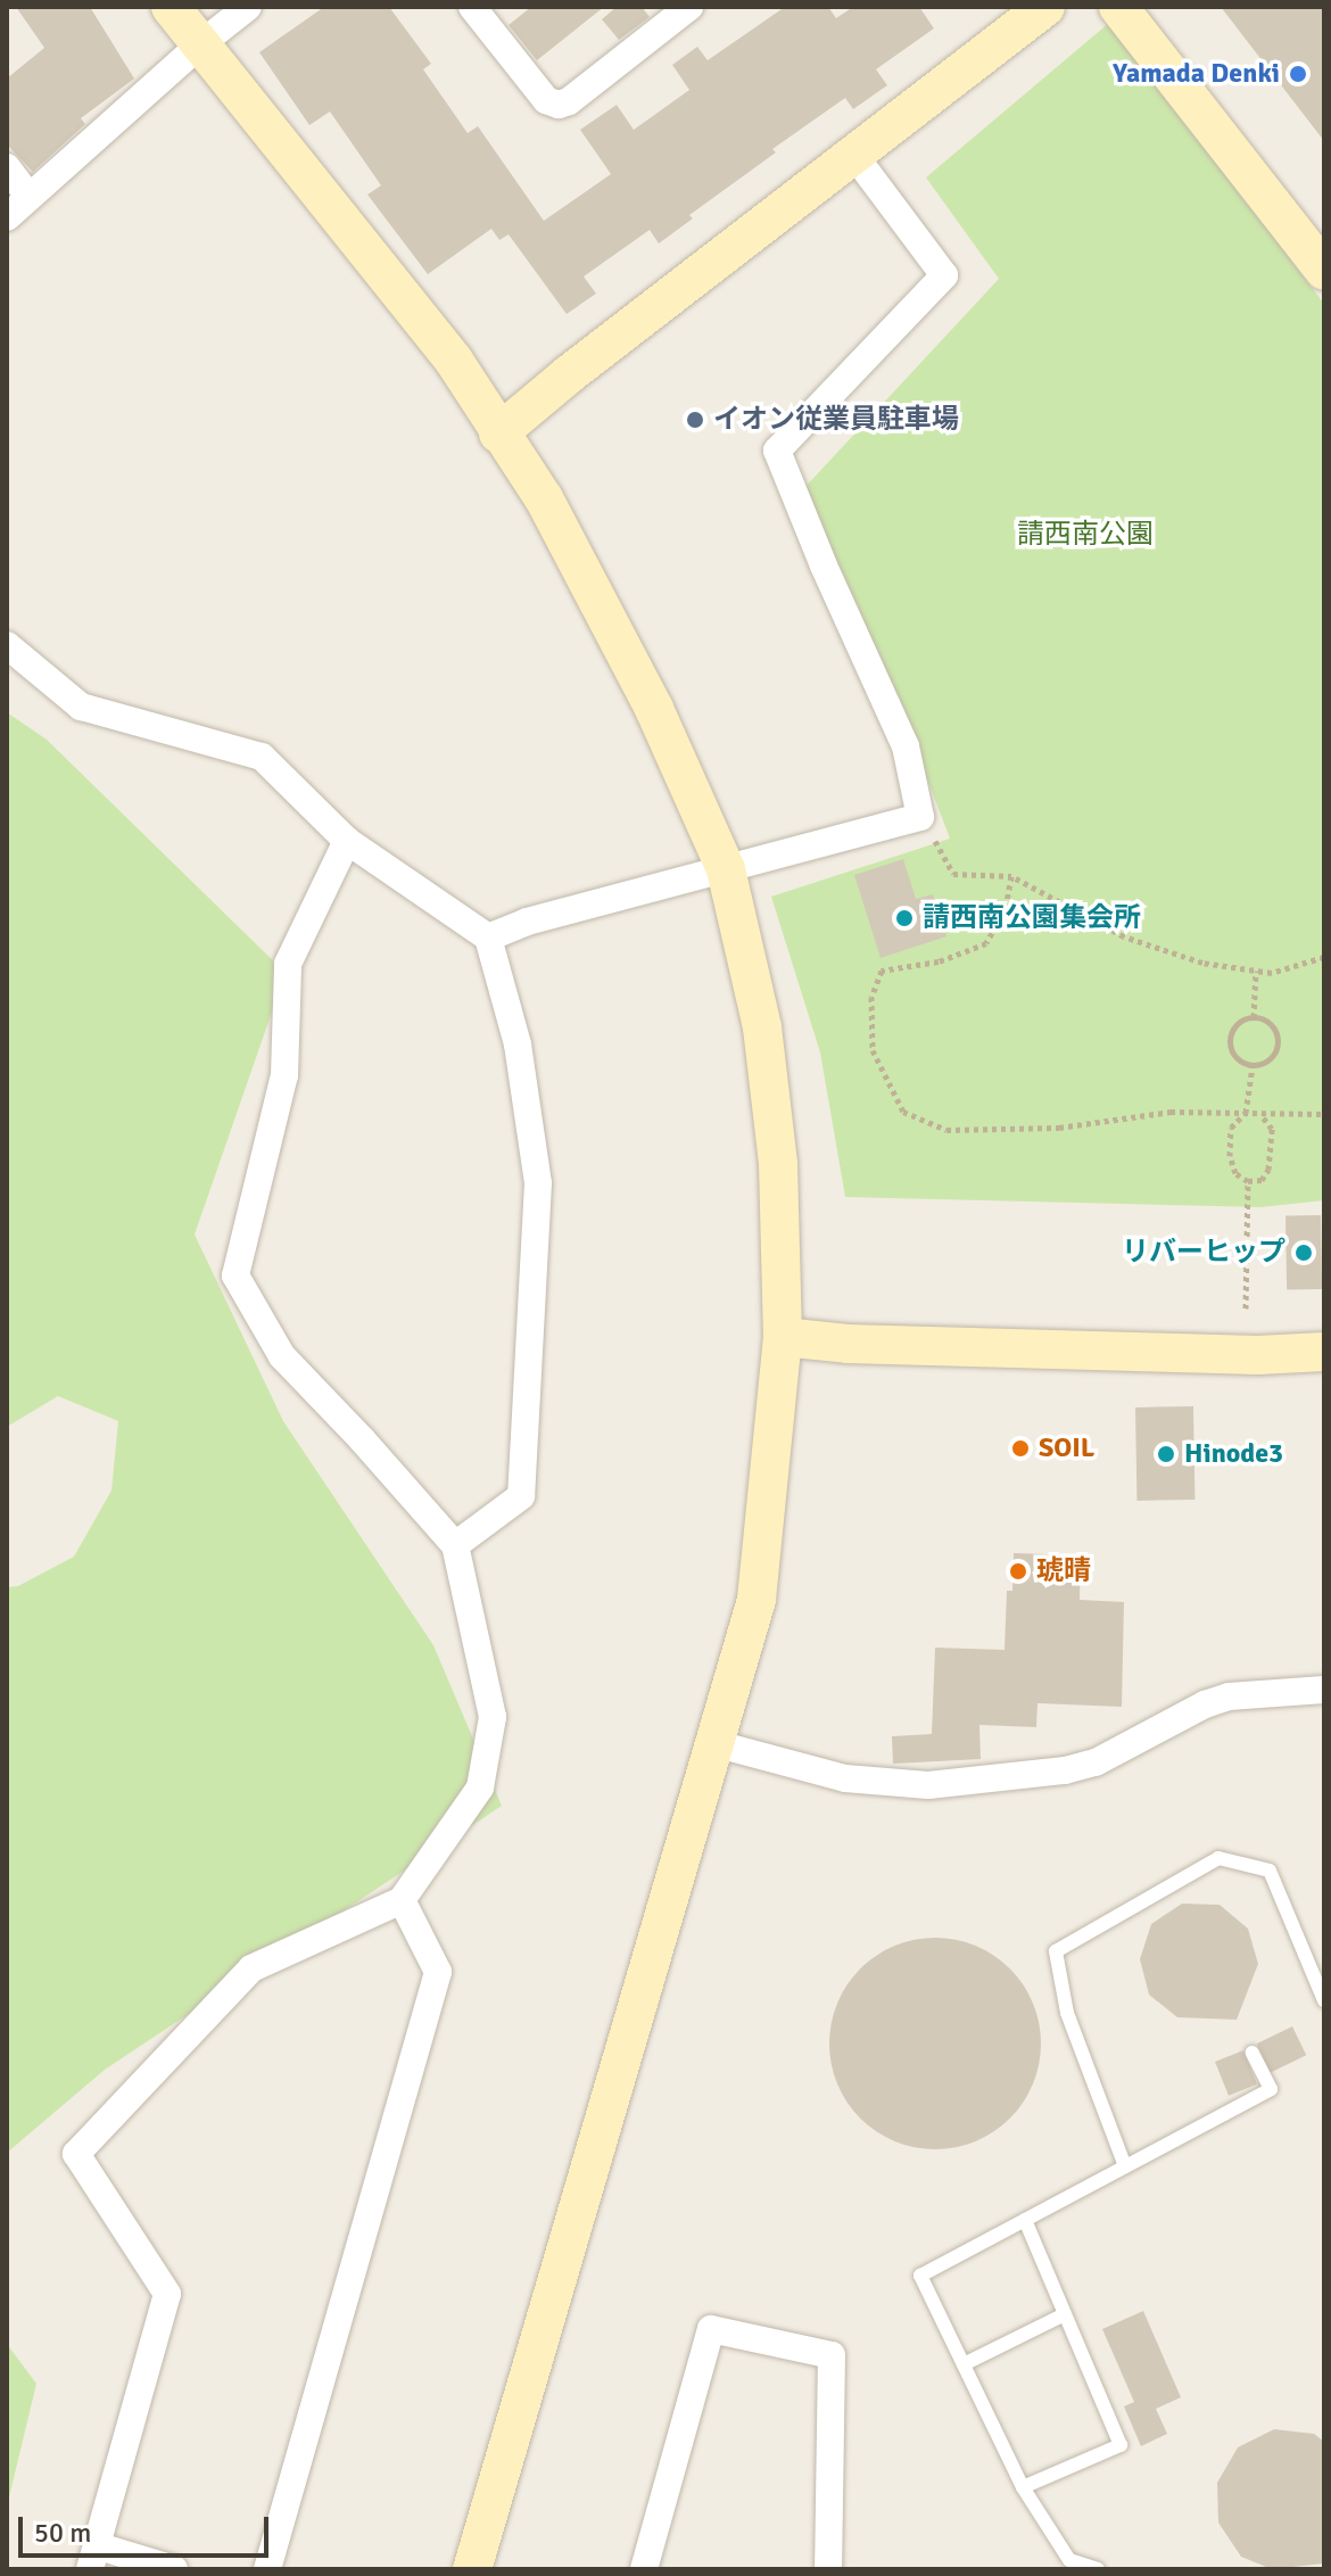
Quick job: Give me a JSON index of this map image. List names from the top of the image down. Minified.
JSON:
{"parks":["請西南公園"],"places":["Yamada Denki","イオン従業員駐車場","請西南公園集会所","リバーヒップ","SOIL","Hinode3","琥晴"],"scale_bar":"50 m"}
